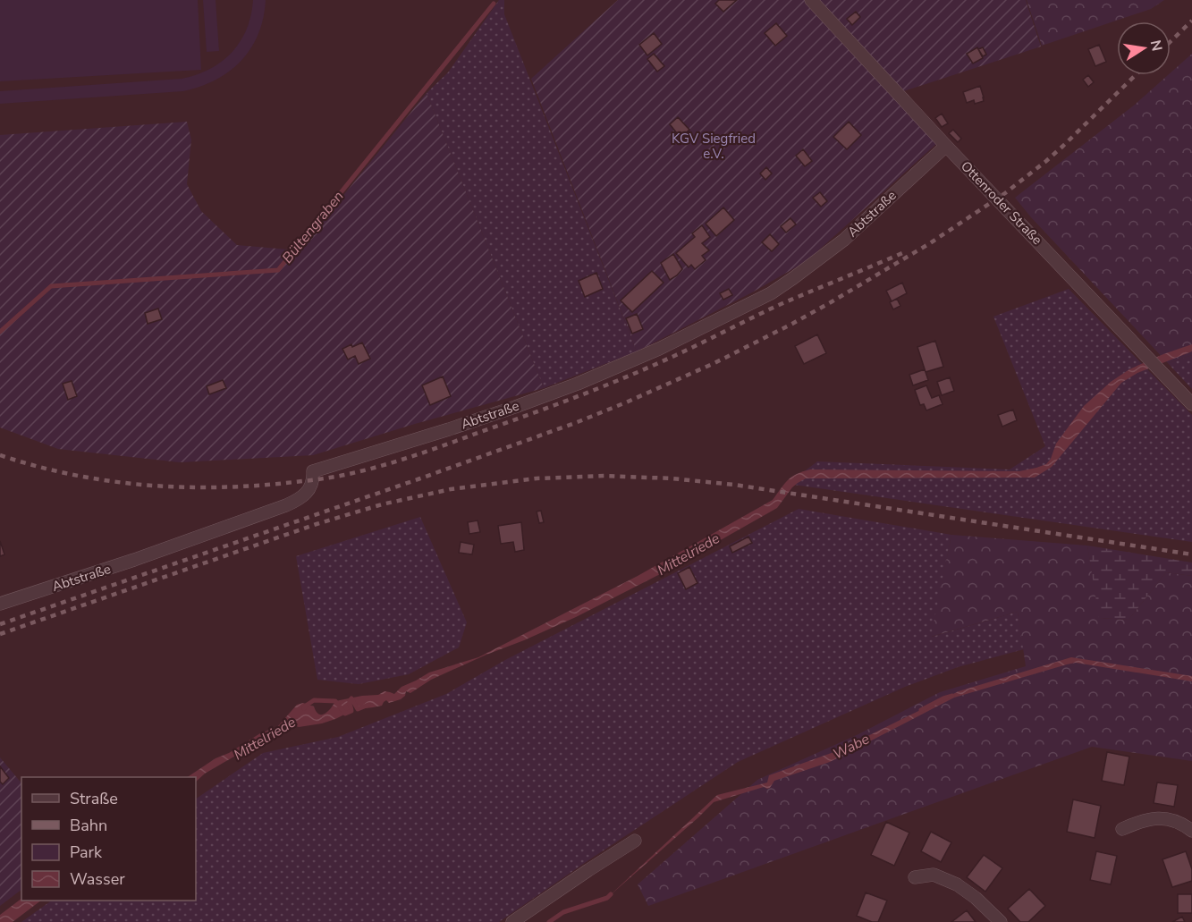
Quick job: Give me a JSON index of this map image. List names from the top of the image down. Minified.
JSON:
{"streets":{"street":["Ottenroder Straße","Abtstraße"]},"crossings":[["Ottenroder Straße","Abtstraße"]],"water":["Bültengraben","Mittelriede","Wabe"],"parks":["KGV Siegfried e.V."],"legend":["Straße","Bahn","Park","Wasser"],"north":"right"}
